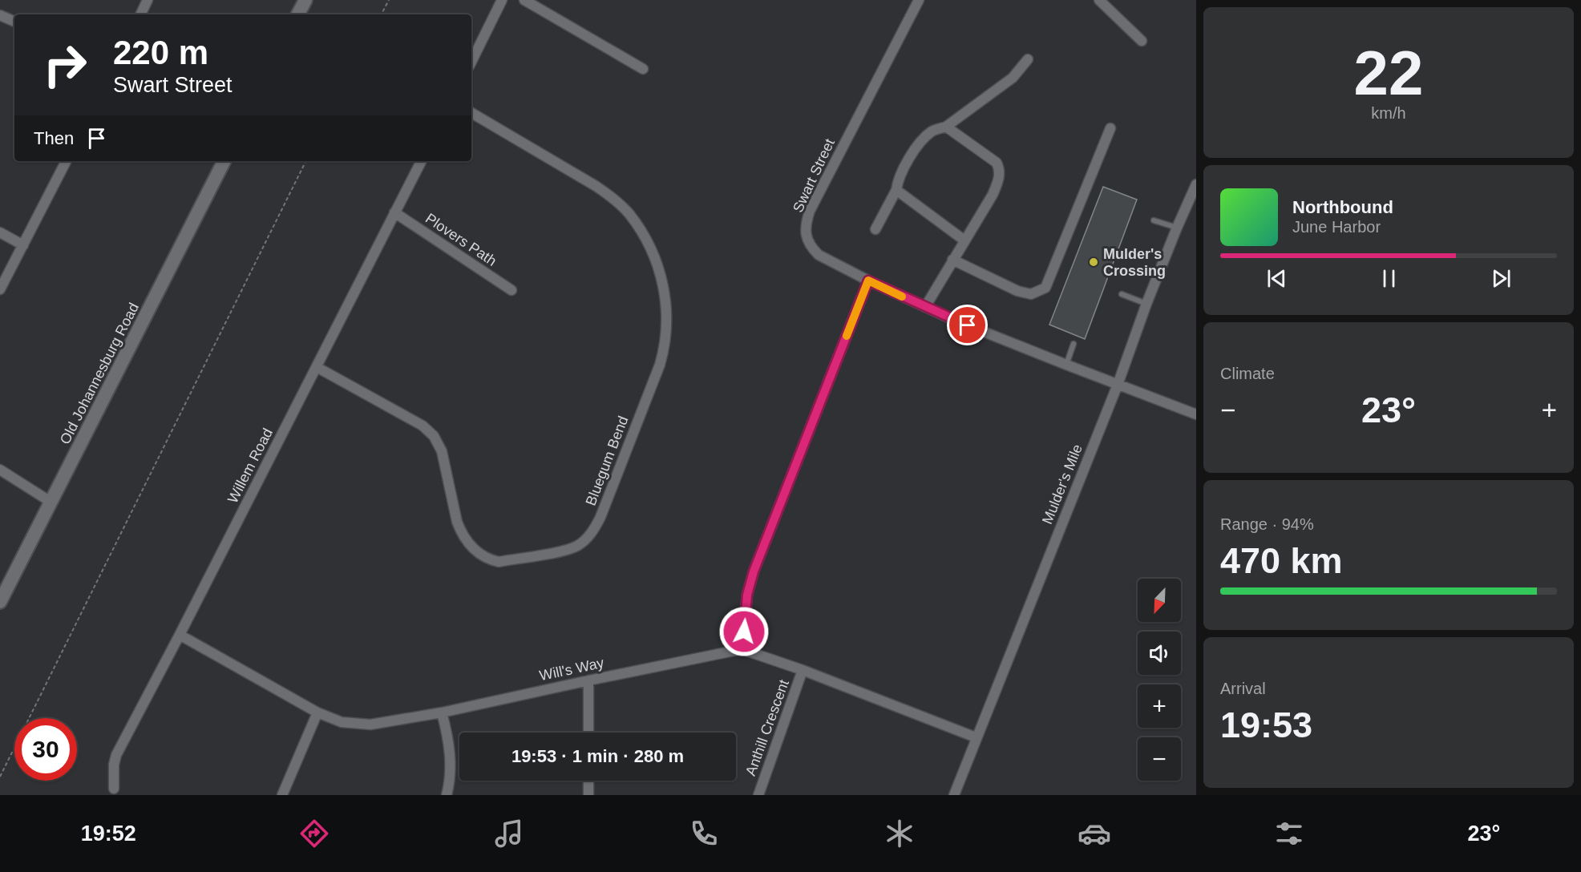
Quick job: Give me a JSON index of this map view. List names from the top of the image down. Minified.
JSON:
{"streets":{"main road":["Old Johannesburg Road"],"street":["Swart Street","Plovers Path","Bluegum Bend","Willem Road","Mulder's Mile","Will's Way","Anthill Crescent"]},"crossings":[["Swart Street","Mulder's Mile"],["Plovers Path","Willem Road"],["Bluegum Bend","Willem Road"],["Willem Road","Will's Way"]],"places":["Mulder's Crossing"],"north":"bottom left","page":{"tile":[["22","km/h"],"Climate",["Range · 94%","470 km"],["Arrival","19:53"]],"turn":["220 m","Swart Street"],"then":"Then","song":["Northbound","June Harbor"],"heat":["−","23°","+"],"map_buttons":["+","−"],"limit":"30","trip":"19:53 · 1 min · 280 m","tabs":["19:52","23°"]}}
